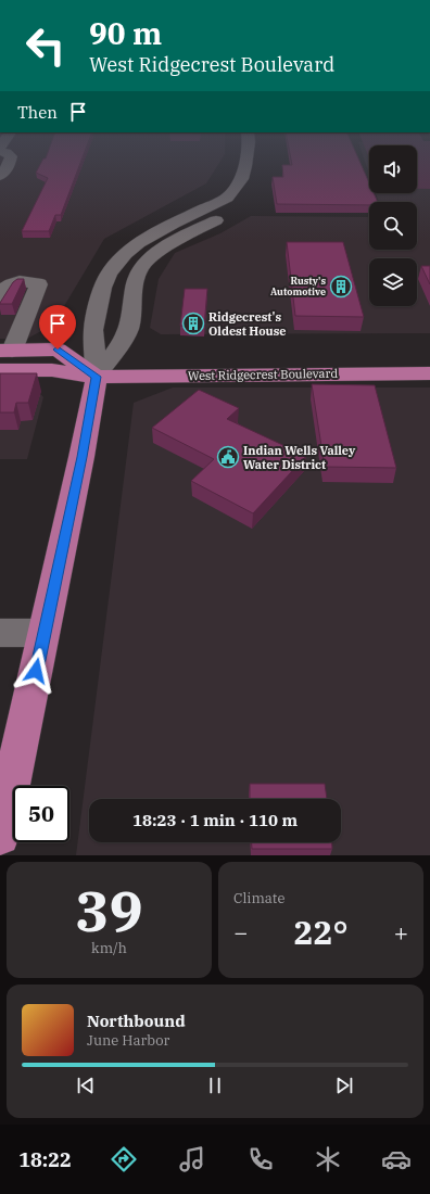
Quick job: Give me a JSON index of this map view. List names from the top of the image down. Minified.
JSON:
{"streets":{"main road":["West Ridgecrest Boulevard"]},"places":{"building":["Rusty's Automotive","Ridgecrest's Oldest House"],"public building":["Indian Wells Valley Water District"]},"page":{"turn":["90 m","West Ridgecrest Boulevard"],"then":"Then","limit":"50","trip":"18:23 · 1 min · 110 m","tile":[["39","km/h"],"Climate"],"heat":["−","22°","+"],"song":["Northbound","June Harbor"],"tabs":"18:22"}}
